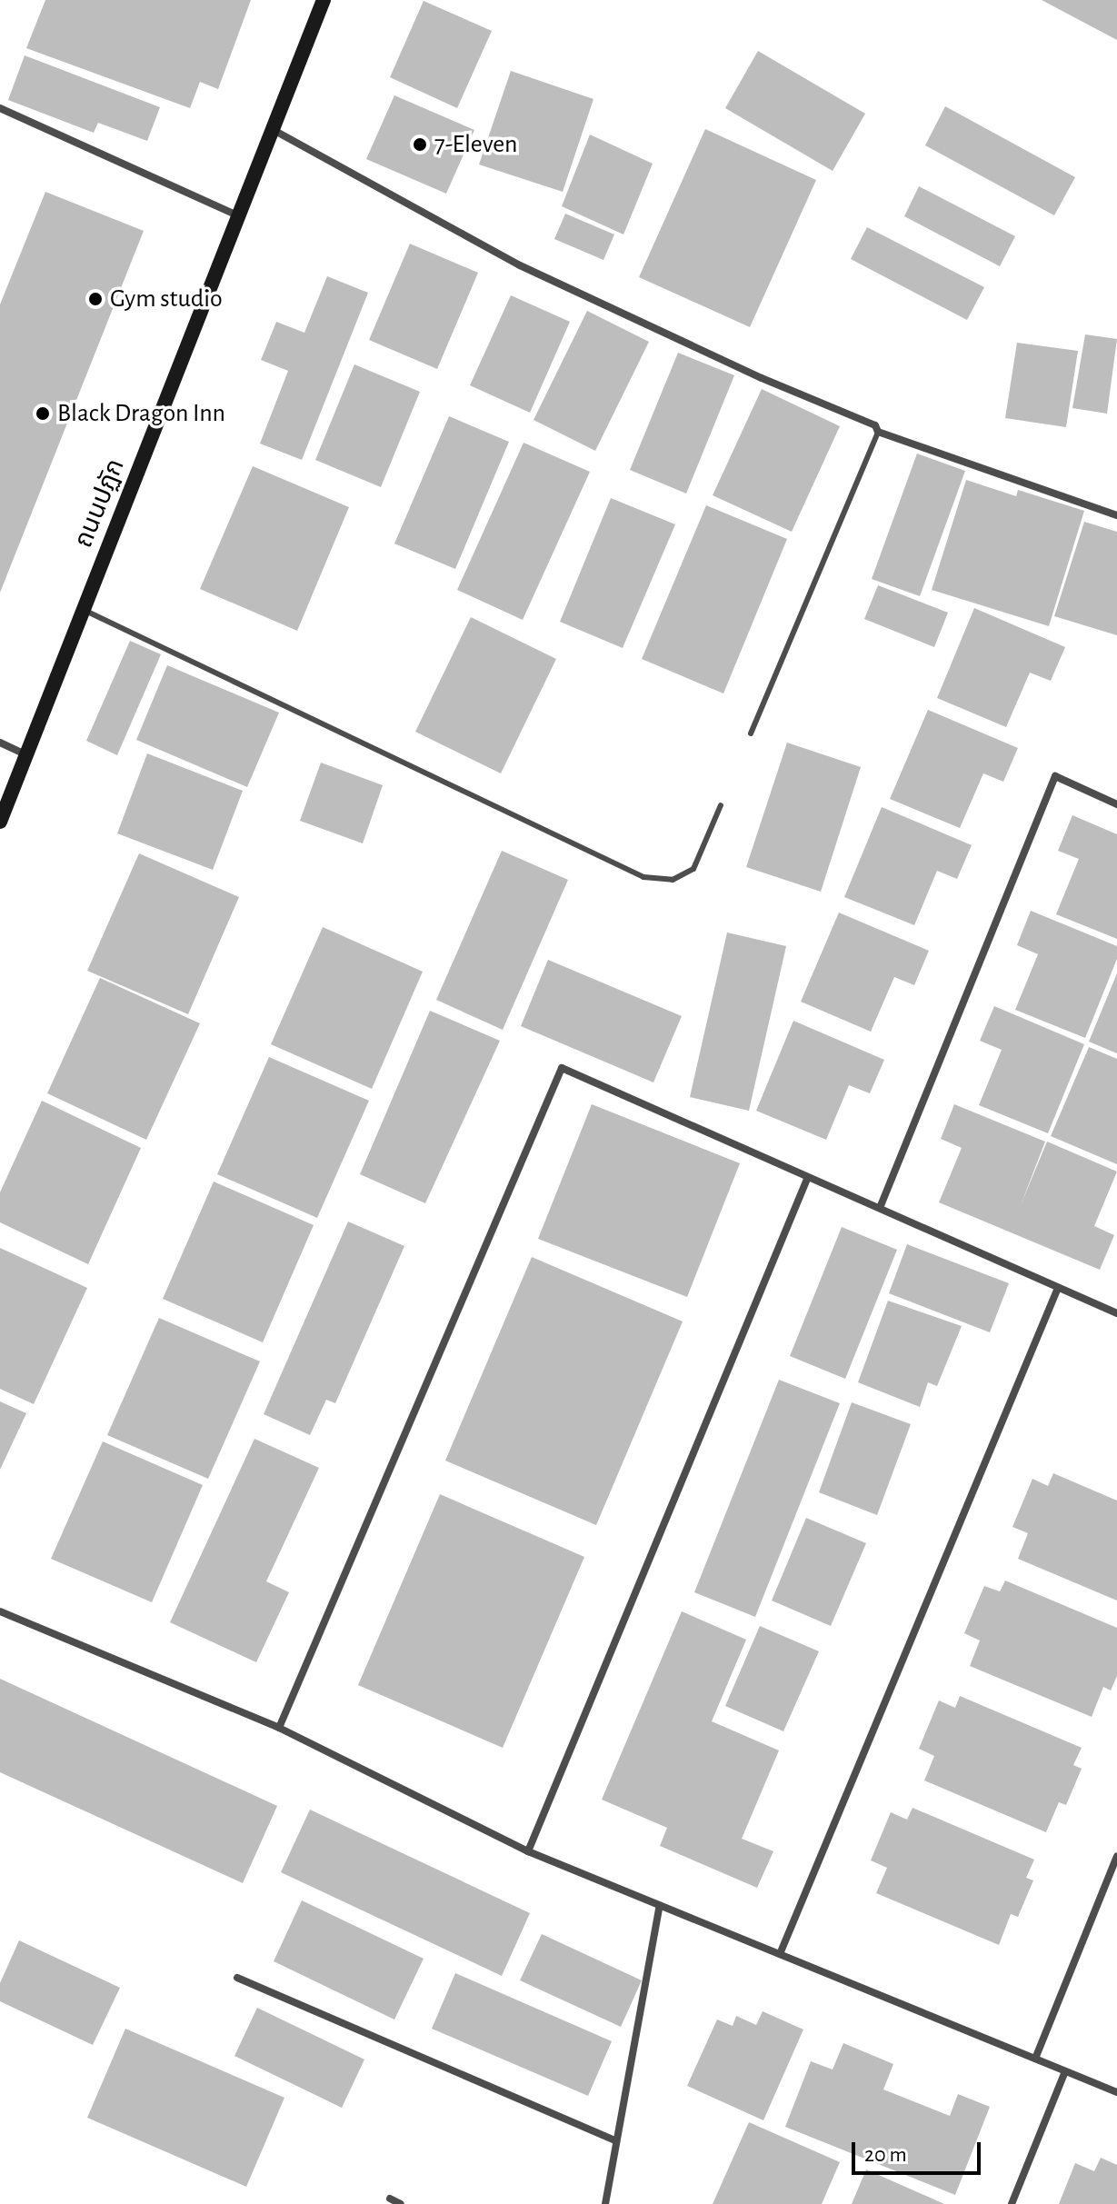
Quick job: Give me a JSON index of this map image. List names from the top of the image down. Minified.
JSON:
{"streets":{"main road":["ถนนปฏัก"]},"places":["7-Eleven","Gym studio","Black Dragon Inn"],"scale_bar":"20 m"}
